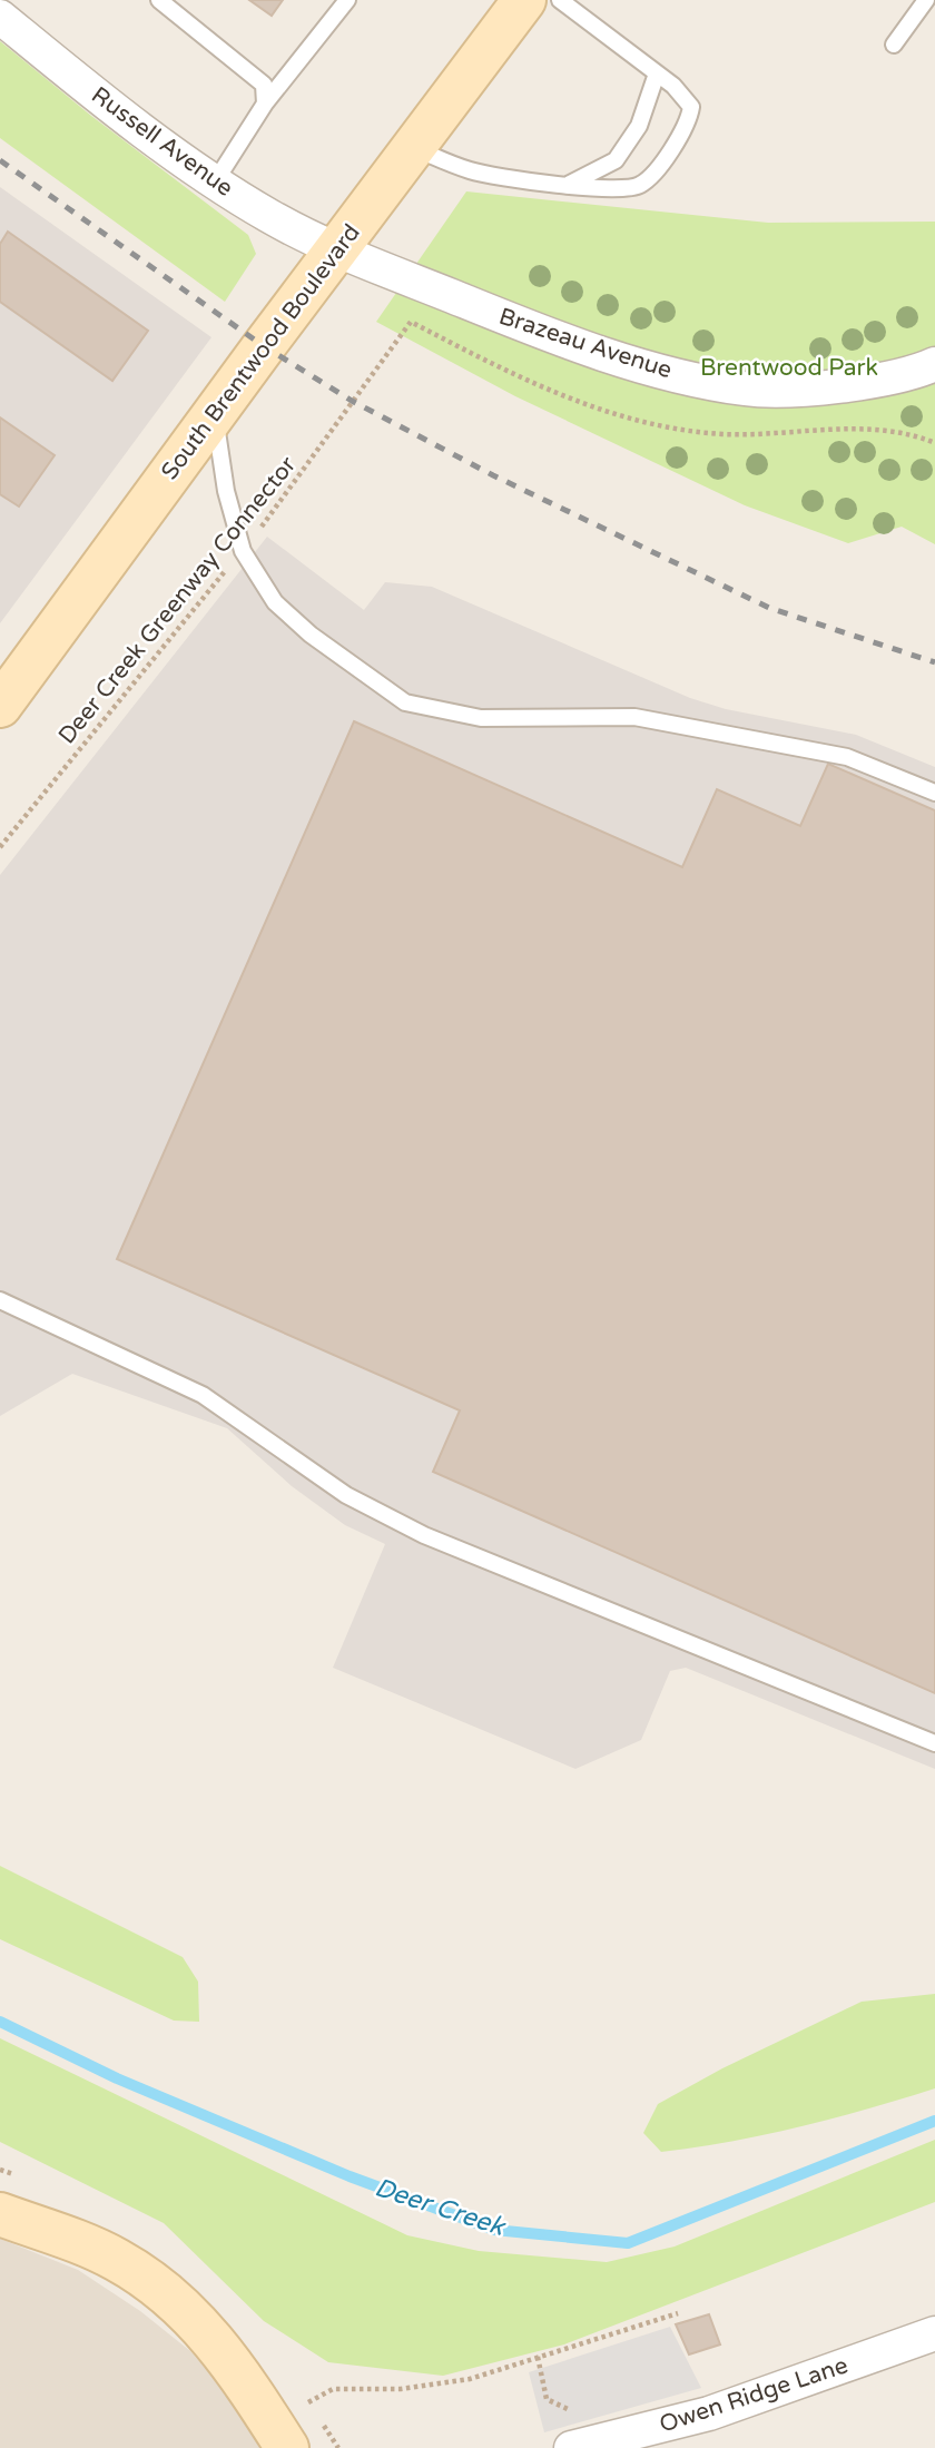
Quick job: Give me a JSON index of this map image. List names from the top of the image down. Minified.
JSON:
{"streets":{"main road":["South Brentwood Boulevard"],"street":["Russell Avenue","Brazeau Avenue","Owen Ridge Lane"],"path":["Deer Creek Greenway Connector"]},"crossings":[["Russell Avenue","Brazeau Avenue"],["Russell Avenue","South Brentwood Boulevard"],["Brazeau Avenue","South Brentwood Boulevard"]],"water":["Deer Creek"],"parks":["Brentwood Park"]}
